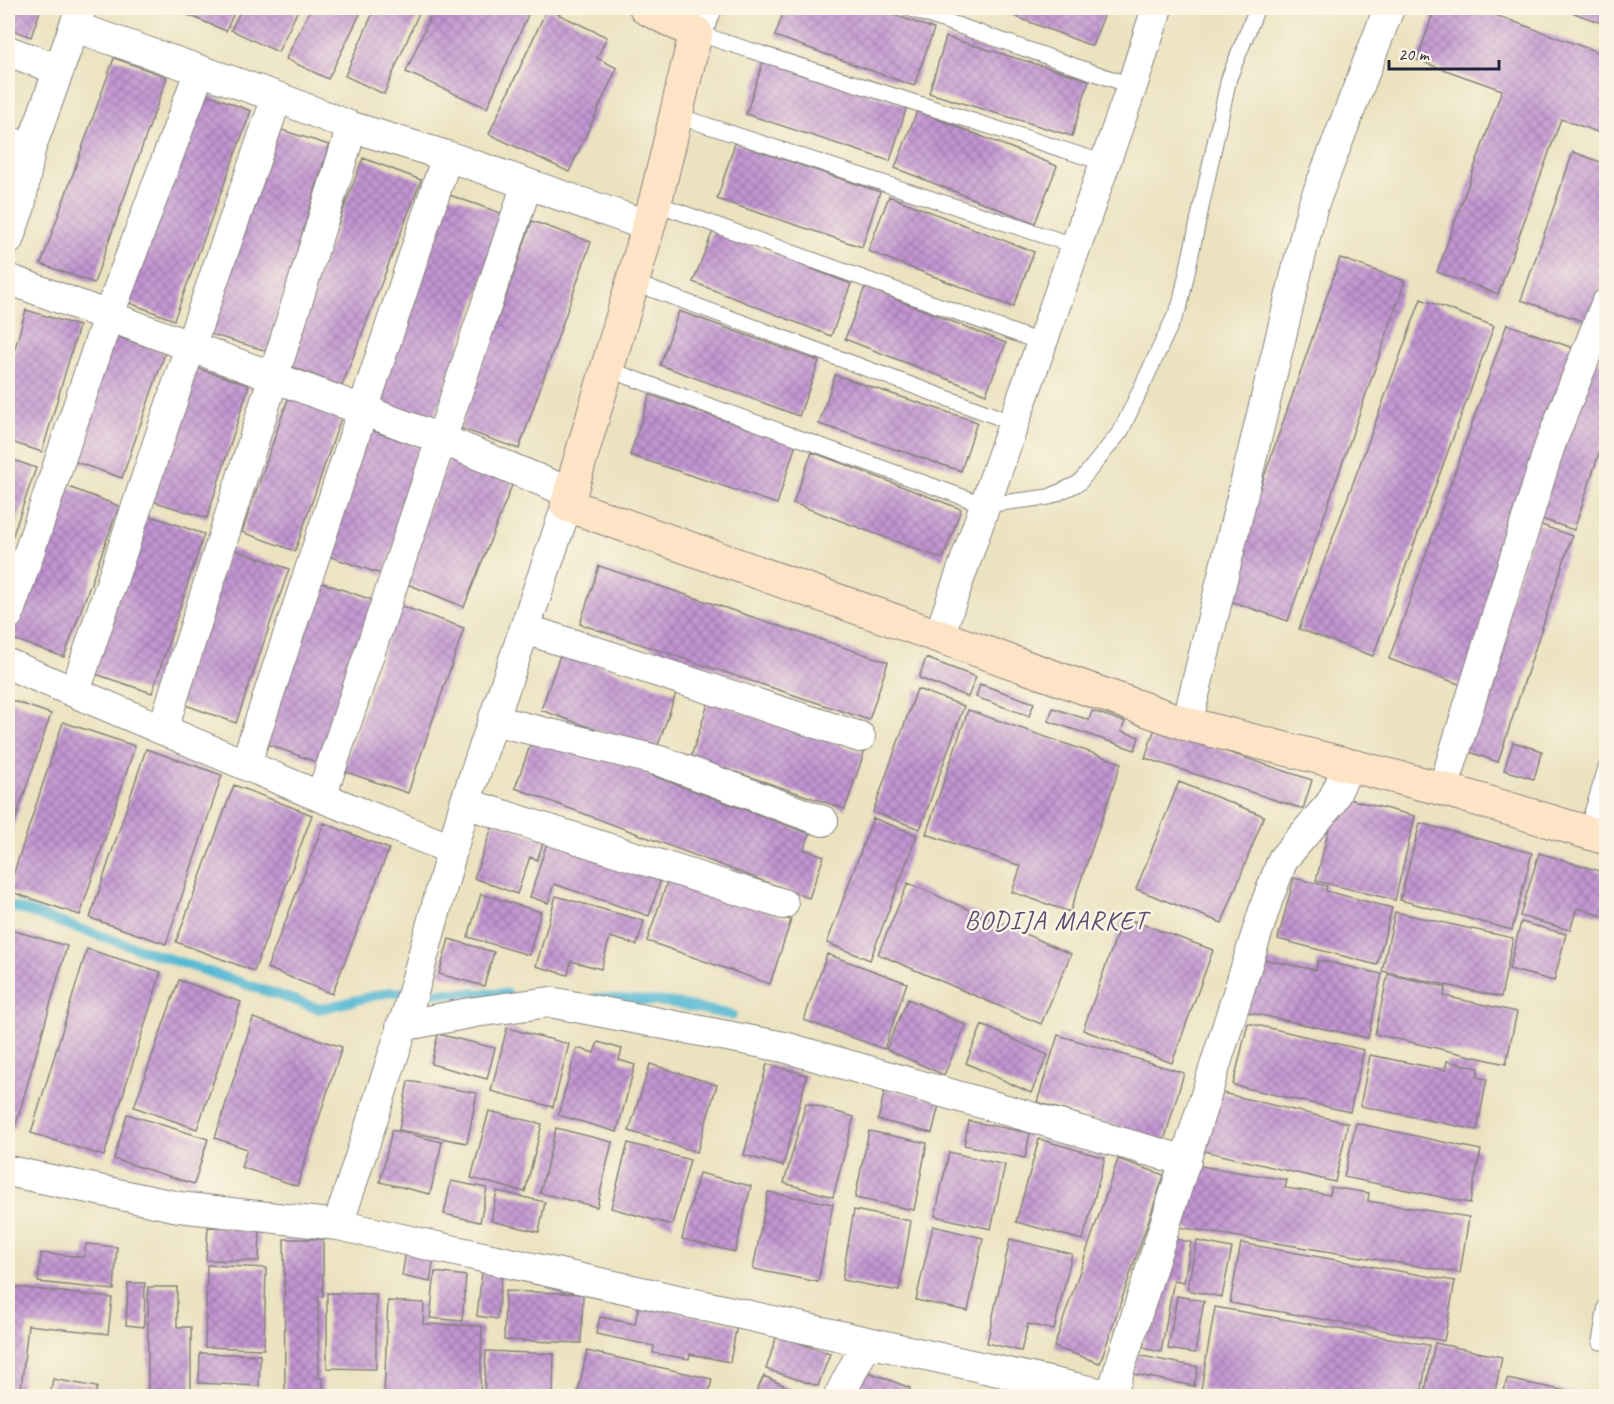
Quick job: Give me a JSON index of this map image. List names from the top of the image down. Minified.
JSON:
{"districts":["BODIJA MARKET"],"scale_bar":"20 m"}
